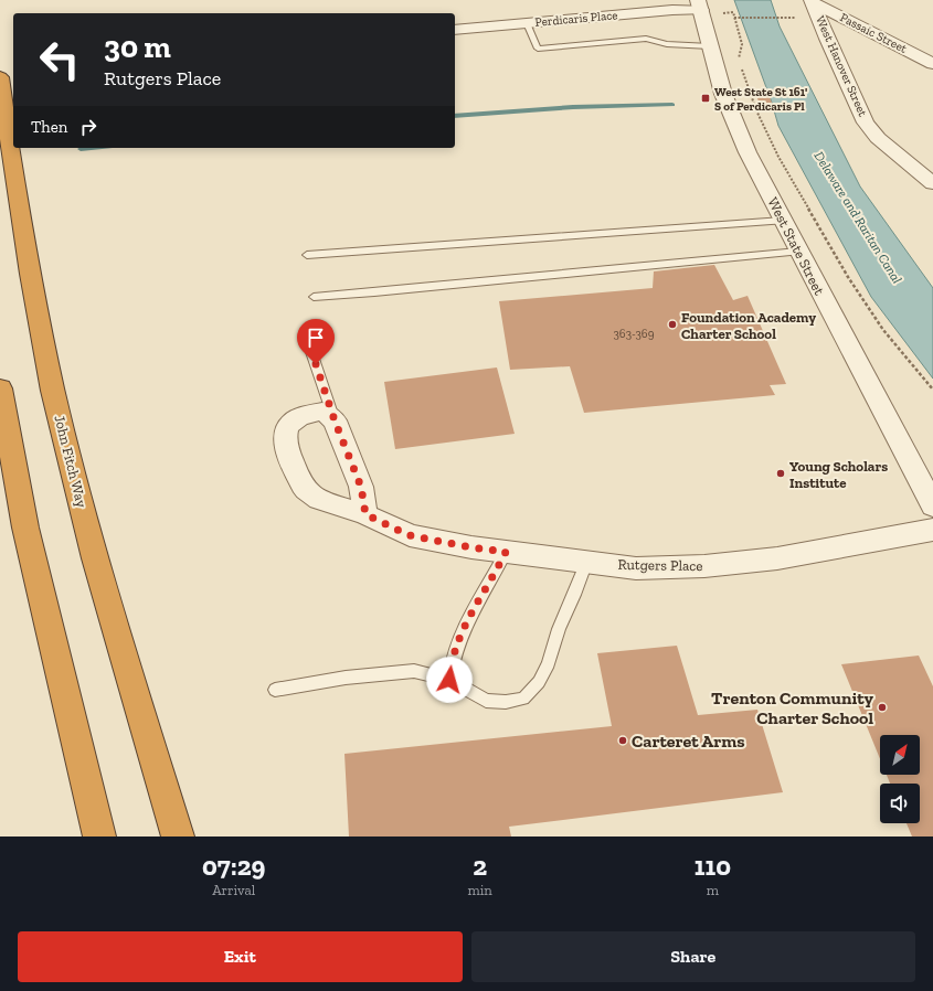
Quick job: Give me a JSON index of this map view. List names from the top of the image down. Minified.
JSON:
{"streets":{"highway":["John Fitch Way"],"street":["Perdicaris Place","Passaic Street","West Hanover Street","West State Street","Rutgers Place"]},"crossings":[["Perdicaris Place","West State Street"],["Passaic Street","West Hanover Street"]],"water":["Delaware and Raritan Canal"],"places":{"transit":["West State St 161' S of Perdicaris Pl"],"other":["Foundation Academy Charter School","Young Scholars Institute","Trenton Community Charter School","Carteret Arms"]},"house_numbers":["363-369"],"north":"top right","page":{"turn":["30 m","Rutgers Place"],"then":"Then","eta":["07:29","Arrival","2","min","110","m"],"buttons":["Exit","Share"]}}
